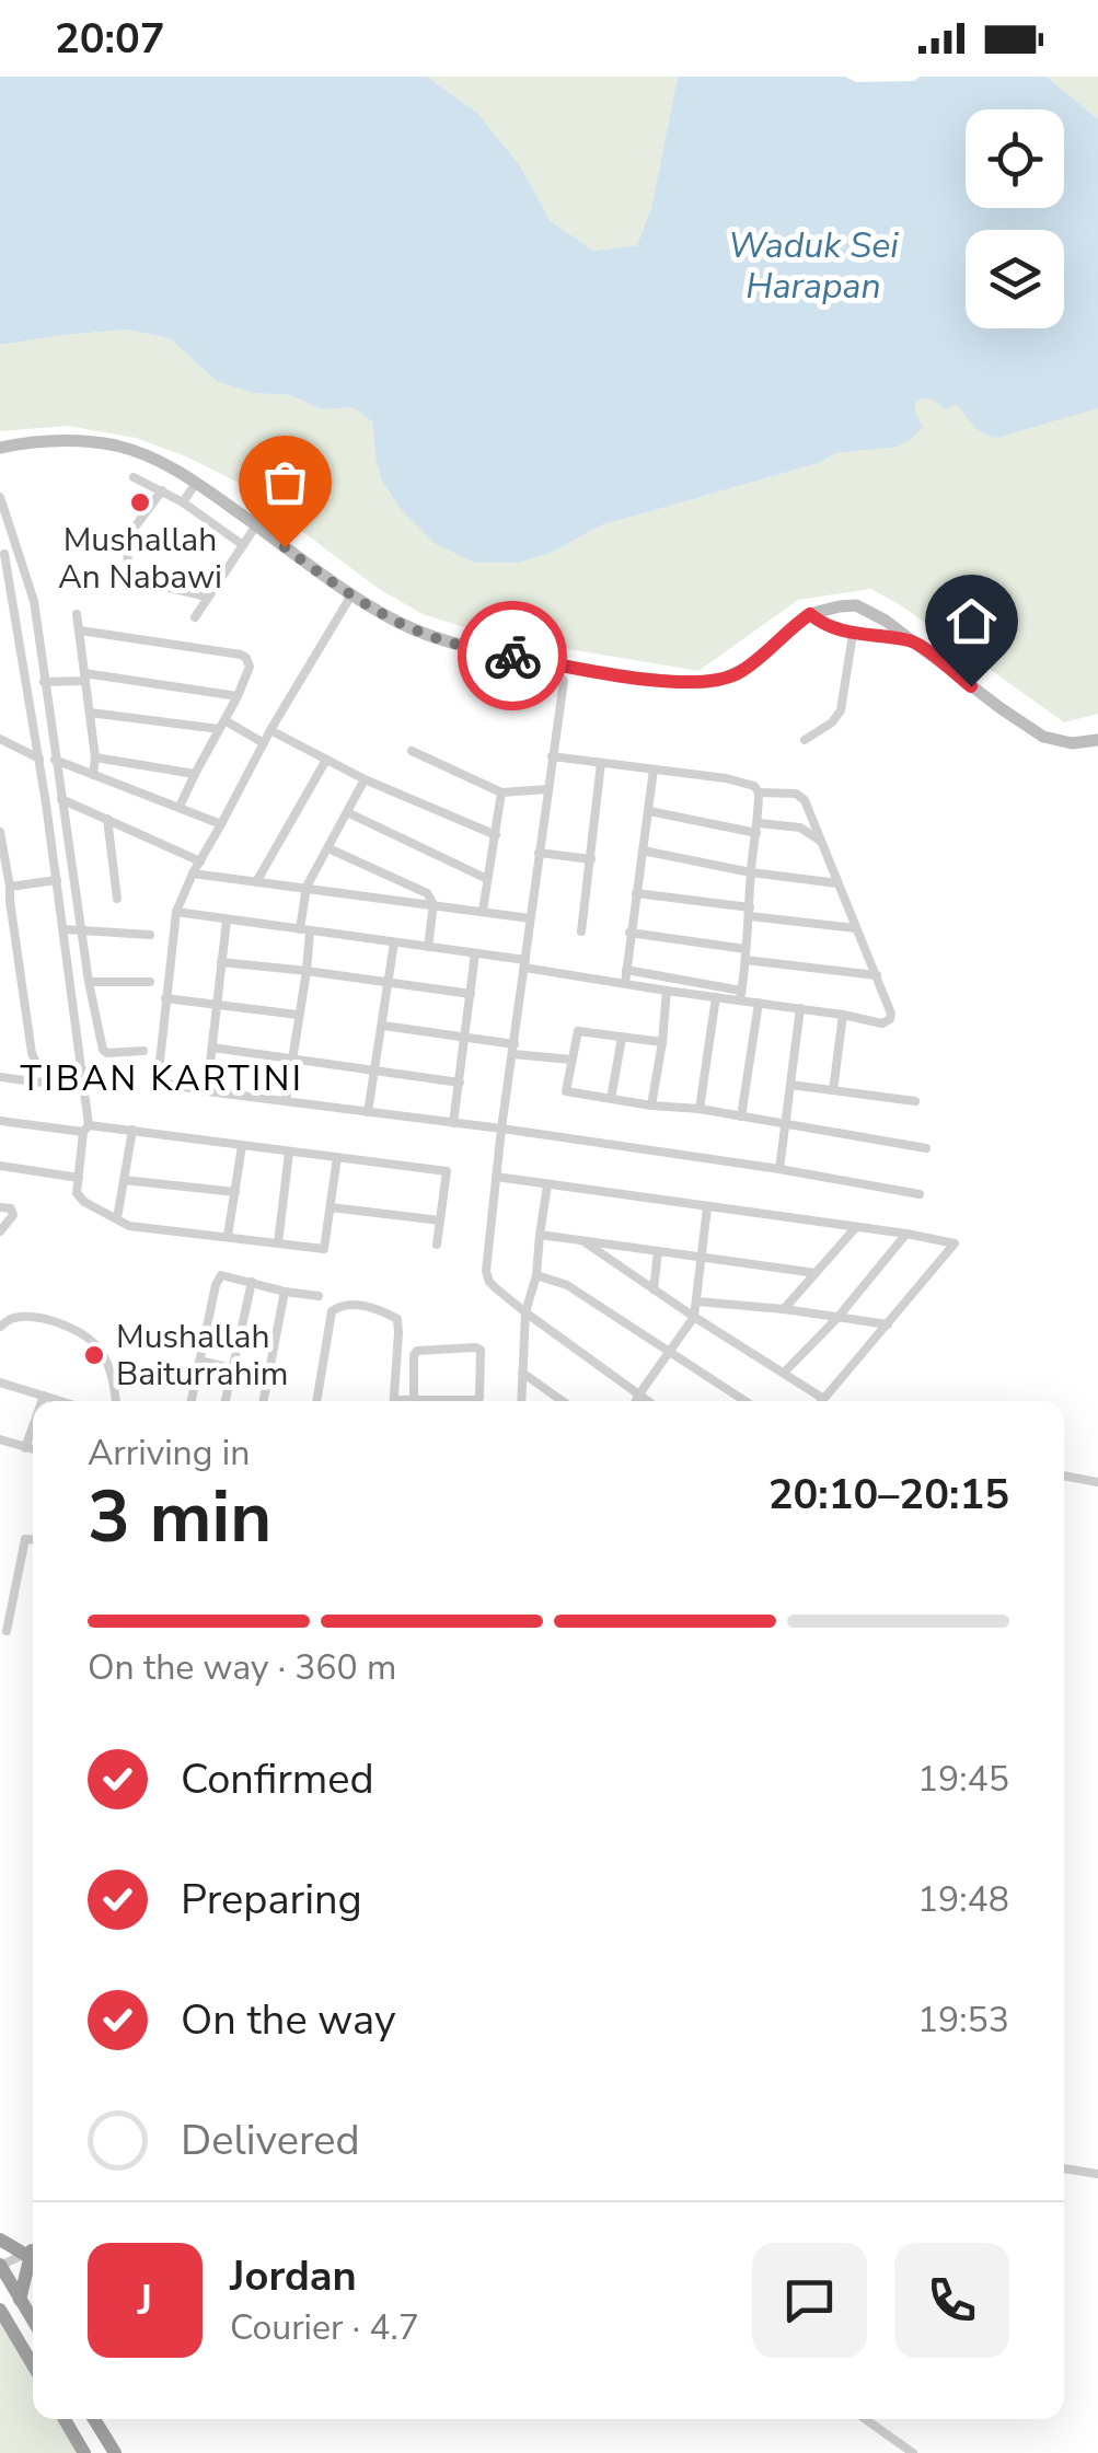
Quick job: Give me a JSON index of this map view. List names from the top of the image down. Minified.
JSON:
{"districts":["TIBAN KARTINI"],"water":["Waduk Sei Harapan"],"places":["Mushallah An Nabawi","Mushallah Baiturrahim"],"page":{"status":"20:07","heading":["3 min","Arriving in","20:10–20:15"],"panel":["Jordan","Courier · 4.7"],"bar":"On the way · 360 m","list":[["Confirmed","19:45"],["Preparing","19:48"],["On the way","19:53"],"Delivered"],"round":"J"}}
